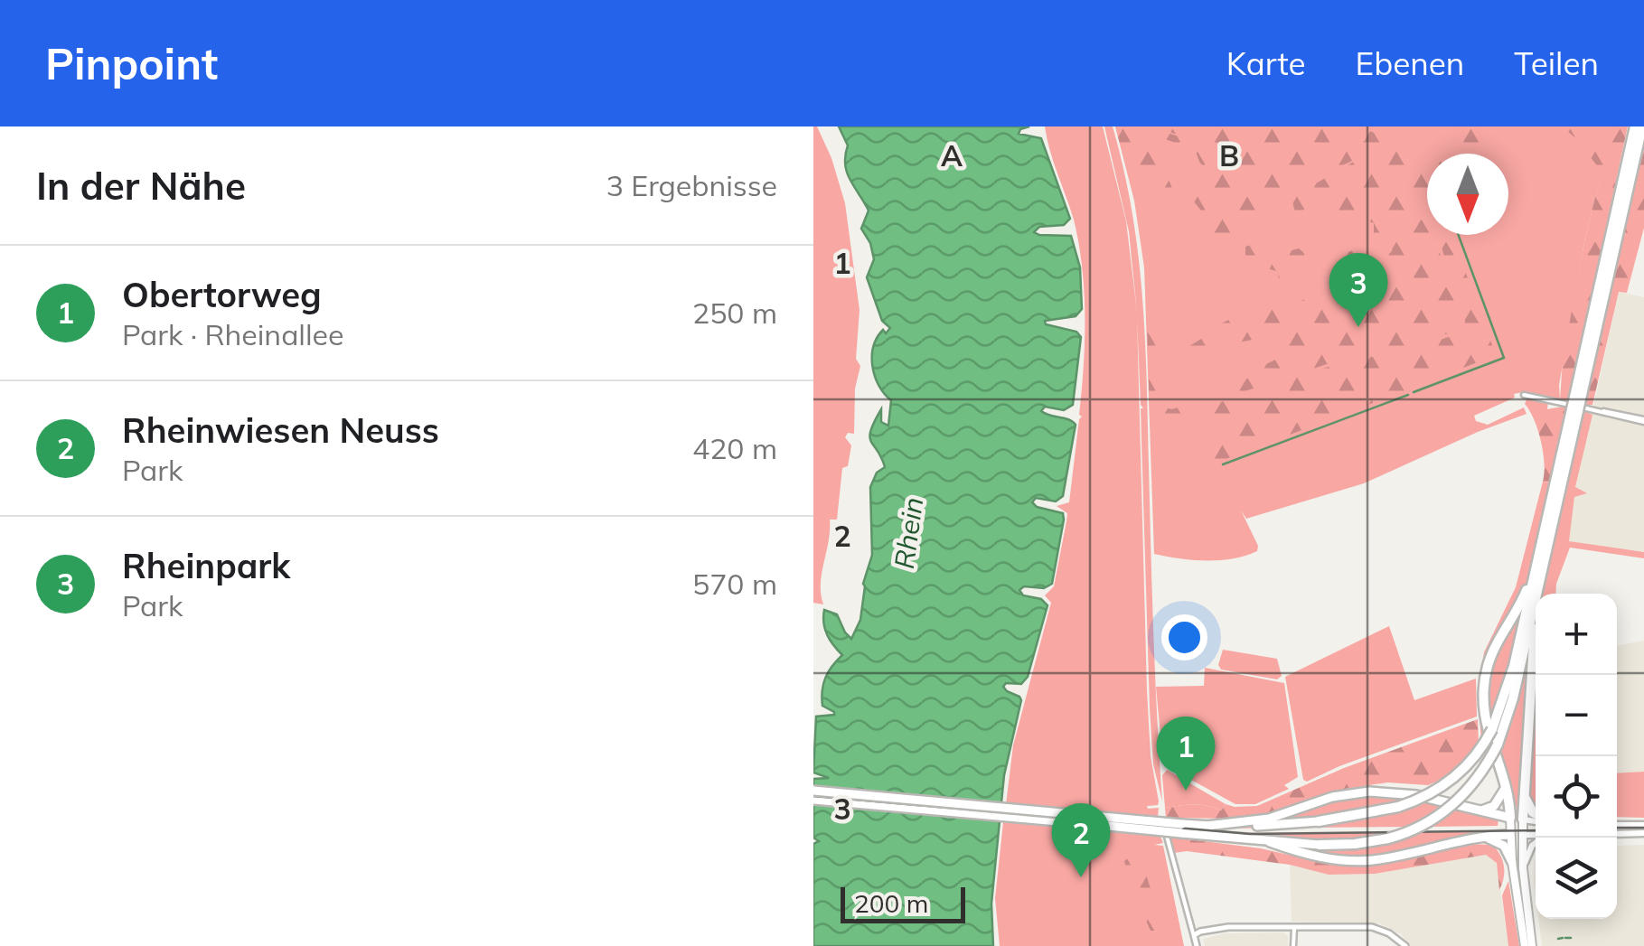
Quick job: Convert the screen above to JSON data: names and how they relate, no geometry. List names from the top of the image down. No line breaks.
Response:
{"water":["Rhein"],"scale_bar":"200 m","north":"bottom","page":{"header":"Pinpoint","nav":["Karte","Ebenen","Teilen"],"heading":["In der Nähe","3 Ergebnisse"],"list":[{"mark":"1","name":"Obertorweg","note":"Park · Rheinallee","value":"250 m"},{"mark":"2","name":"Rheinwiesen Neuss","note":"Park","value":"420 m"},{"mark":"3","name":"Rheinpark","note":"Park","value":"570 m"}],"pins":["3","1","2"],"map_buttons":["+","−"],"scale":"200 m"},"grid":{"columns":["A","B"],"rows":["1","2","3"]}}
